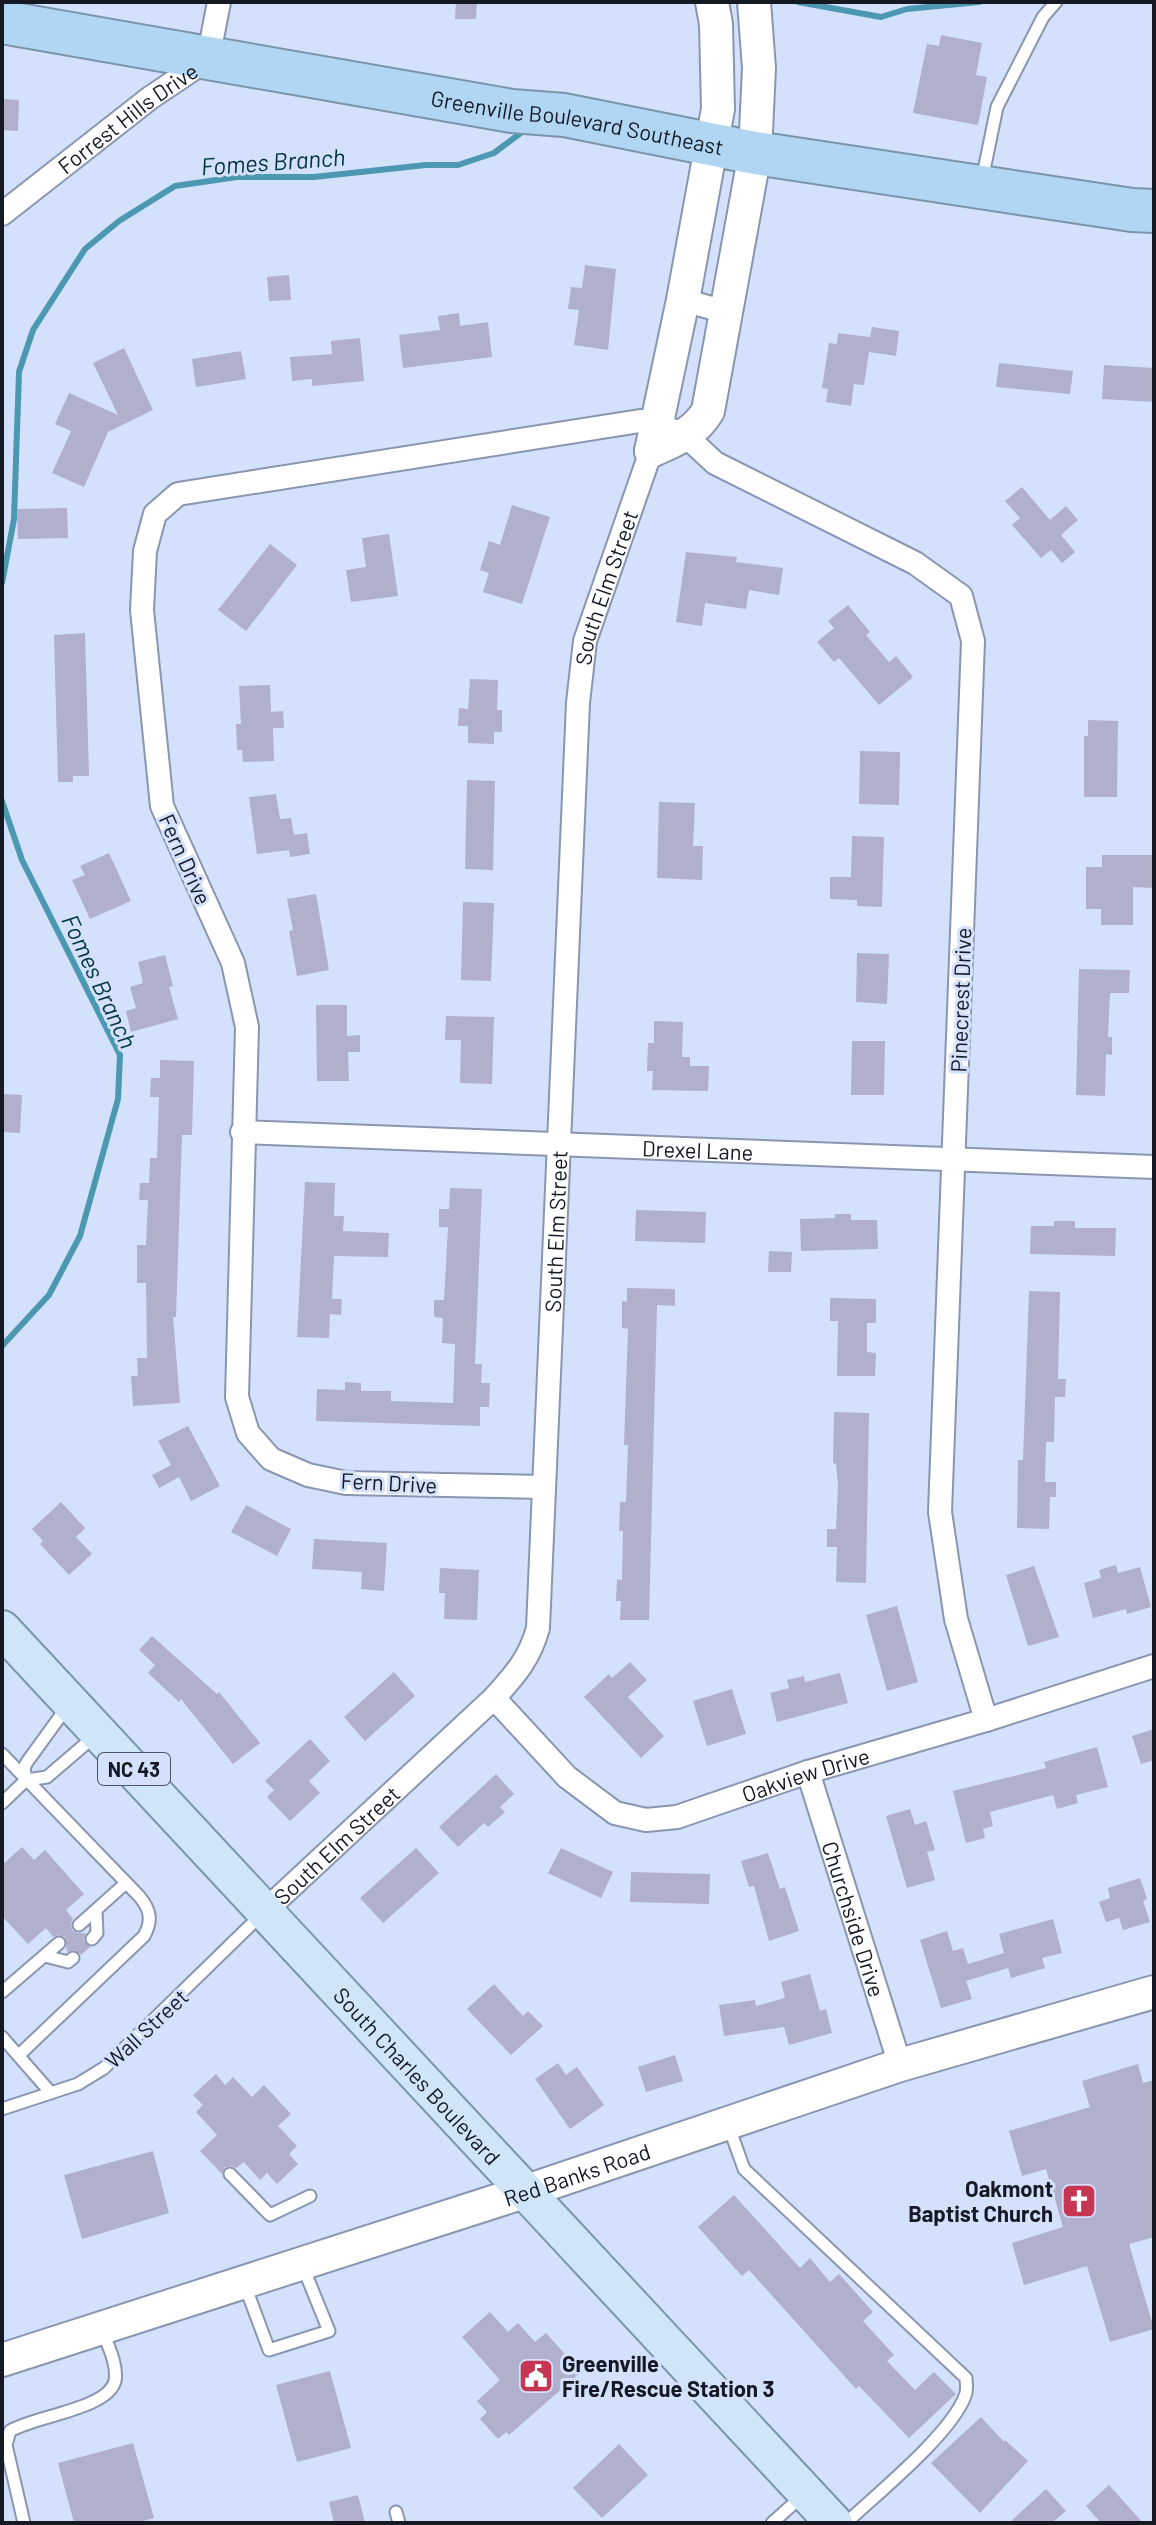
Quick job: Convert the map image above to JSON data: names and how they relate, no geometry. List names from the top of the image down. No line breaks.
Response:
{"streets":{"highway":["Greenville Boulevard Southeast"],"main road":["NC 43","South Charles Boulevard"],"street":["Forrest Hills Drive","South Elm Street","Fern Drive","Pinecrest Drive","Drexel Lane","Oakview Drive","Churchside Drive","Red Banks Road"],"lane":["Wall Street"]},"crossings":[["Forrest Hills Drive","Greenville Boulevard Southeast"],["Greenville Boulevard Southeast","South Elm Street"],["South Elm Street","Fern Drive"],["South Elm Street","Drexel Lane"],["South Elm Street","Oakview Drive"],["South Elm Street","Wall Street"],["South Elm Street","South Charles Boulevard"],["Fern Drive","Drexel Lane"],["Pinecrest Drive","Drexel Lane"],["Pinecrest Drive","Oakview Drive"],["Oakview Drive","Churchside Drive"],["Churchside Drive","Red Banks Road"],["Wall Street","South Charles Boulevard"],["South Charles Boulevard","Red Banks Road"]],"water":["Fomes Branch"],"places":{"church":["Oakmont Baptist Church"],"public building":["Greenville Fire/Rescue Station 3"]}}
